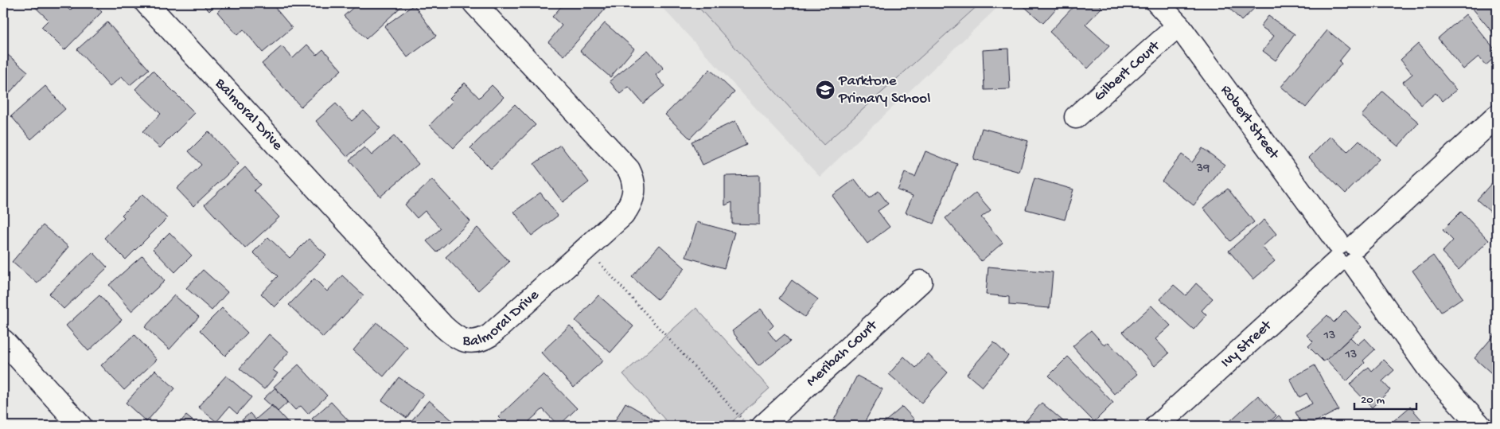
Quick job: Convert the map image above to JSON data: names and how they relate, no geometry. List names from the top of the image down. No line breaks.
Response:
{"streets":{"main road":["Gilbert Court","Balmoral Drive","Robert Street","Ivy Street","Meribah Court"]},"crossings":[["Gilbert Court","Robert Street"],["Robert Street","Ivy Street"]],"places":{"school or university":["Parktone Primary School"]},"house_numbers":["39","13","13"],"scale_bar":"20 m"}
